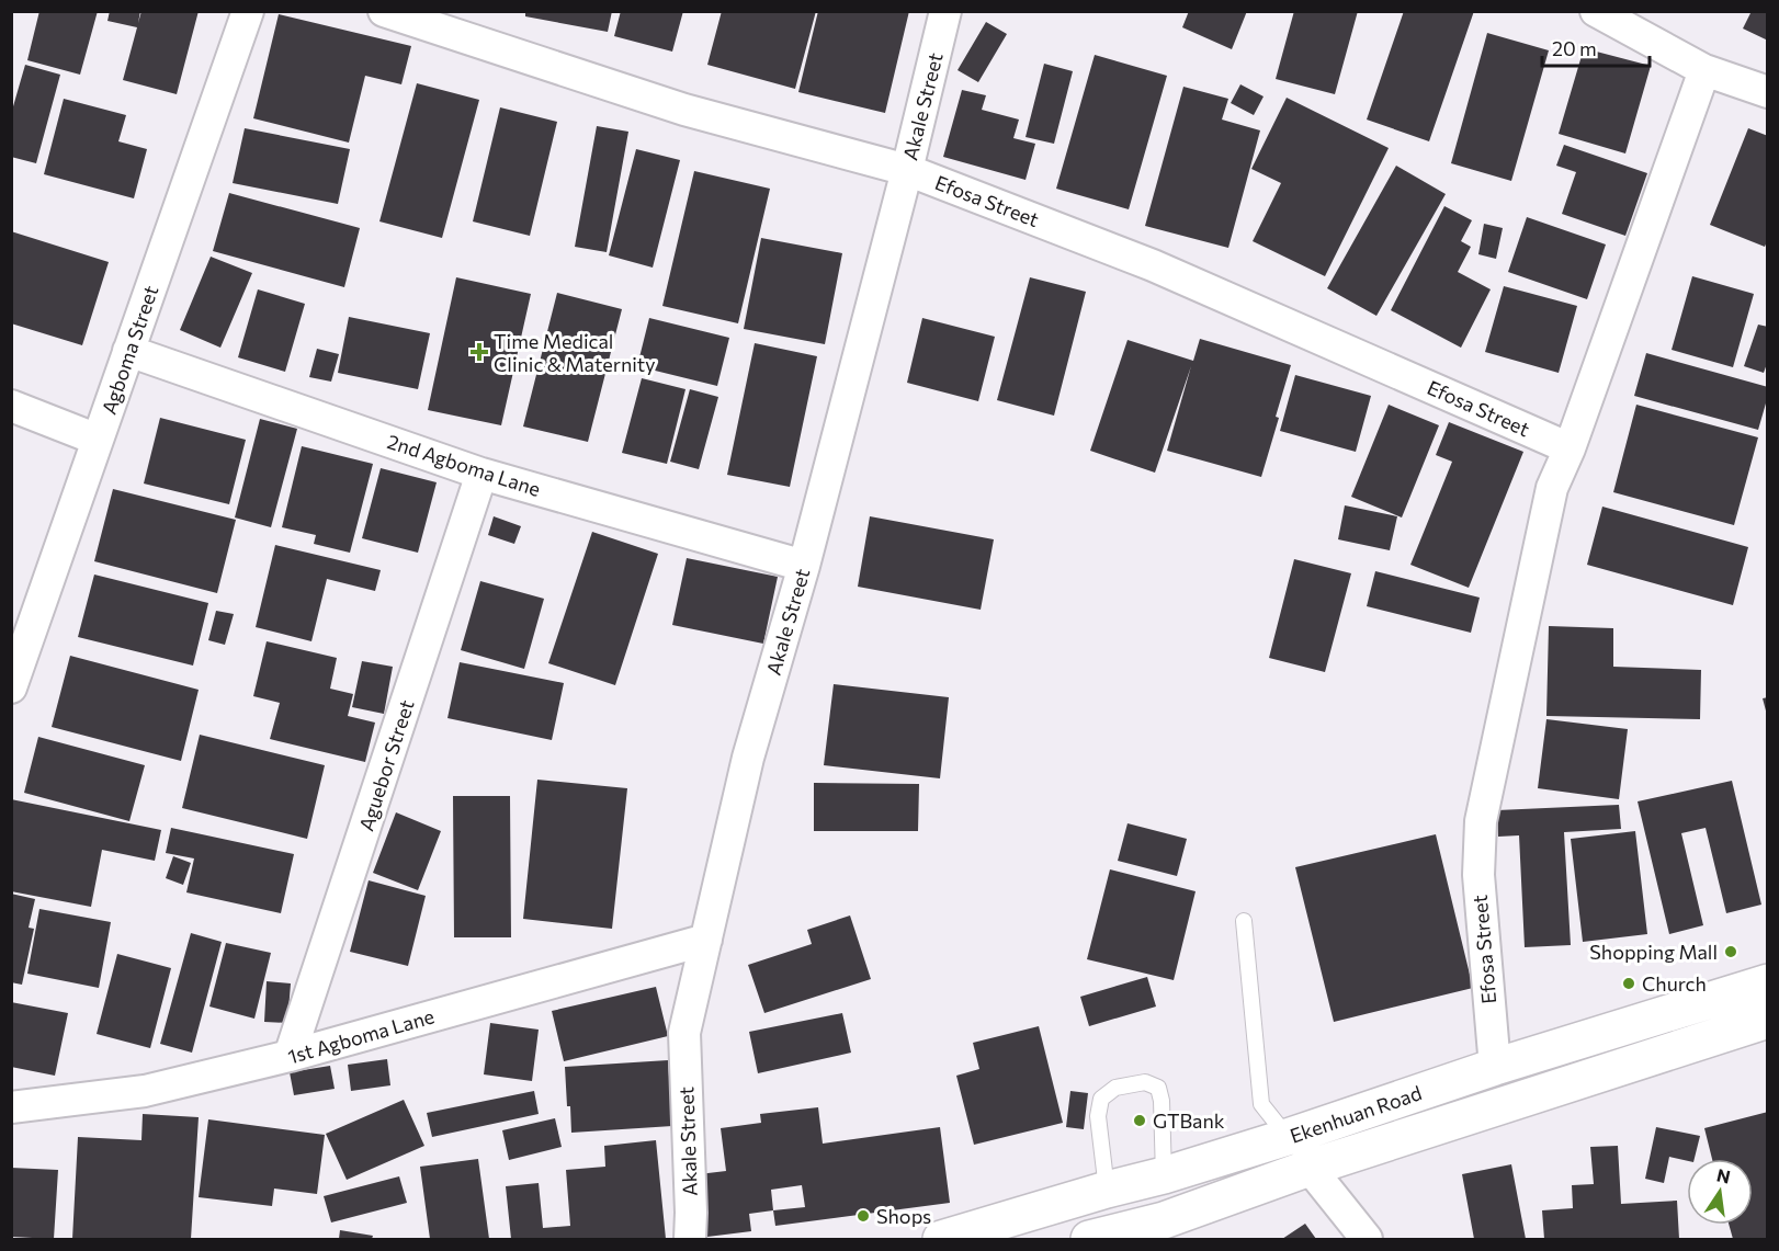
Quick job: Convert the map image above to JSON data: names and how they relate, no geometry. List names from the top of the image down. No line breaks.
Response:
{"streets":{"main road":["Ekenhuan Road"],"street":["Akale Street","Efosa Street","Agboma Street","2nd Agboma Lane","Aguebor Street","1st Agboma Lane"]},"crossings":[["Akale Street","Efosa Street"],["Akale Street","2nd Agboma Lane"],["Akale Street","1st Agboma Lane"],["Efosa Street","Ekenhuan Road"],["Agboma Street","2nd Agboma Lane"],["2nd Agboma Lane","Aguebor Street"],["Aguebor Street","1st Agboma Lane"]],"places":{"health":["Time Medical Clinic & Maternity"],"other":["Shopping Mall","Church","GTBank","Shops"]},"scale_bar":"20 m","north":"top"}
